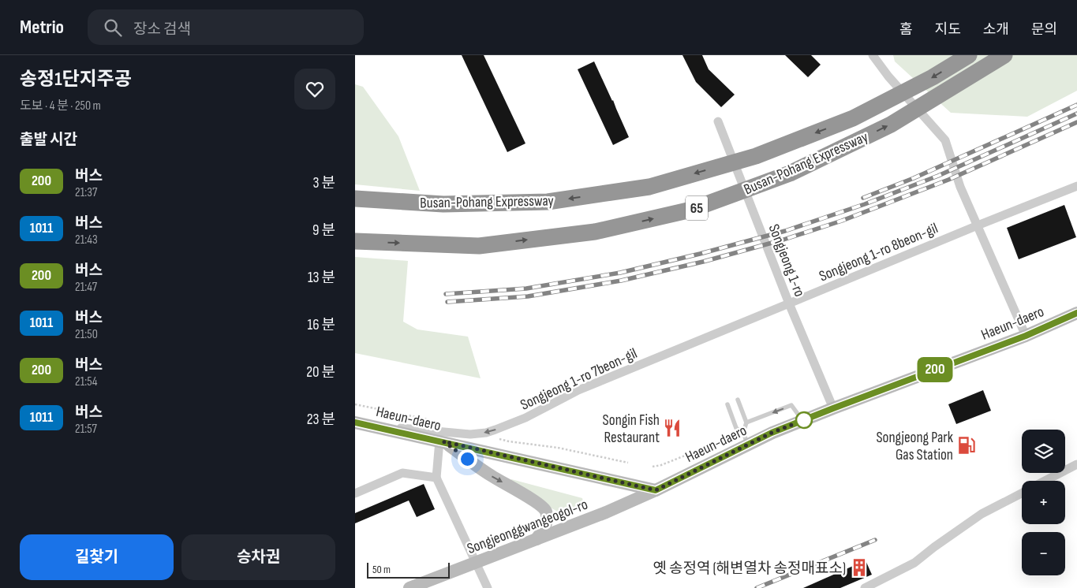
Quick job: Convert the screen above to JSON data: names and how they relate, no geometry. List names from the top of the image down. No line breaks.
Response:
{"streets":{"highway":["Busan-Pohang Expressway","65"],"main road":["Haeun-daero","Songjeonggwangeogol-ro"],"street":["Songjeong 1-ro 8beon-gil","Songjeong 1-ro","Songjeong 1-ro 7beon-gil"]},"crossings":[["Songjeong 1-ro 8beon-gil","Songjeong 1-ro"],["Songjeong 1-ro 8beon-gil","Songjeong 1-ro 7beon-gil"],["Songjeong 1-ro","Haeun-daero"],["Songjeong 1-ro","Songjeong 1-ro 7beon-gil"],["Haeun-daero","Songjeong 1-ro 7beon-gil"],["Haeun-daero","Songjeonggwangeogol-ro"]],"one_way":["Songjeong 1-ro 7beon-gil"],"places":{"restaurant":["Songin Fish Restaurant"],"fuel station":["Songjeong Park Gas Station"],"building":["옛 송정역 (해변열차 송정매표소)"]},"lines":["bus line 200"],"scale_bar":"50 m","page":{"header":"Metrio","search":"장소 검색","nav":["홈","지도","소개","문의"],"heading":[["송정1단지주공","도보 · 4 분 · 250 m"],"출발 시간"],"on_map":"200","list":[{"mark":"200","name":"버스","note":"21:37","value":"3 분"},{"mark":"1011","name":"버스","note":"21:43","value":"9 분"},{"mark":"200","name":"버스","note":"21:47","value":"13 분"},{"mark":"1011","name":"버스","note":"21:50","value":"16 분"},{"mark":"200","name":"버스","note":"21:54","value":"20 분"},{"mark":"1011","name":"버스","note":"21:57","value":"23 분"}],"map_buttons":["+","−"],"buttons":["길찾기","승차권"],"scale":"50 m"}}
